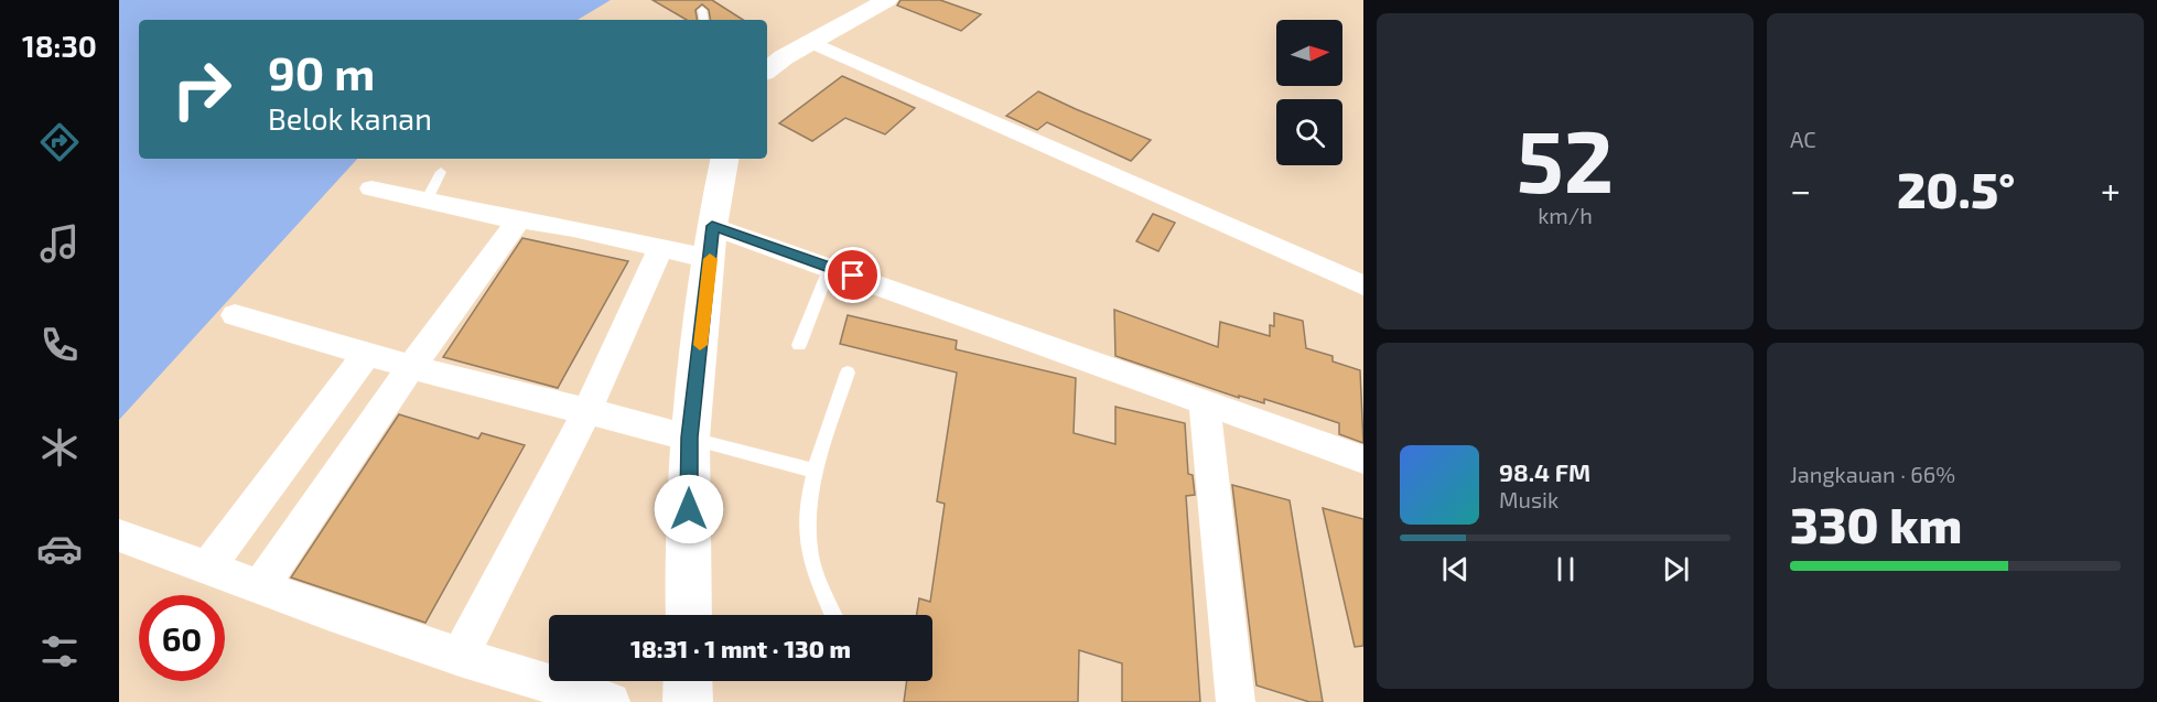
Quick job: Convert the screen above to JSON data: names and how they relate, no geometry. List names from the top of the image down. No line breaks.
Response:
{"north":"right","page":{"tabs":"18:30","tile":[["52","km/h"],"AC",["Jangkauan · 66%","330 km"]],"turn":["90 m","Belok kanan"],"heat":["−","20.5°","+"],"song":["98.4 FM","Musik"],"limit":"60","trip":"18:31 · 1 mnt · 130 m"}}
